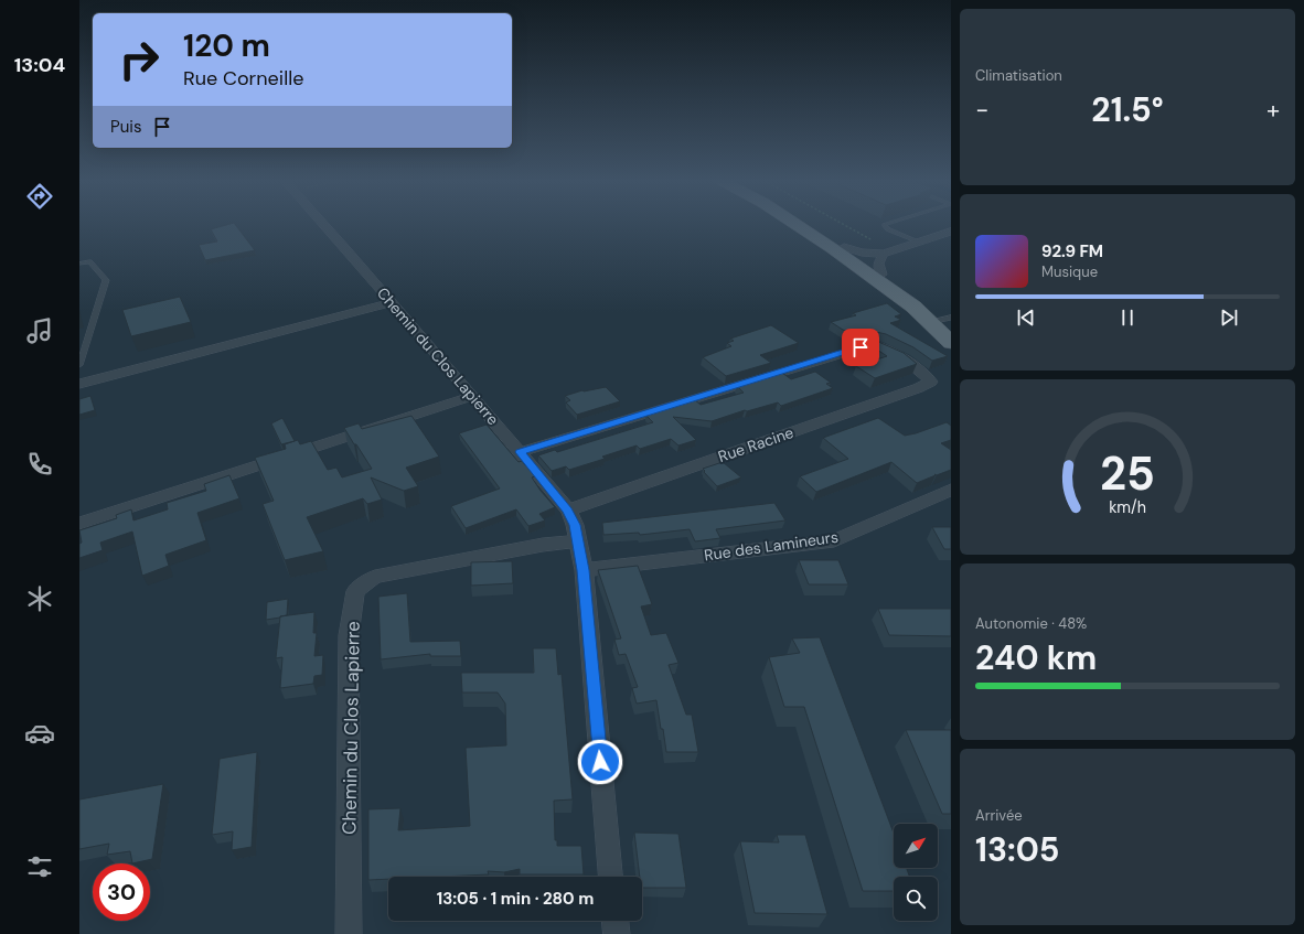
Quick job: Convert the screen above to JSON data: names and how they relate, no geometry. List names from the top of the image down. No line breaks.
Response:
{"streets":{"street":["Chemin du Clos Lapierre","Rue Racine","Rue des Lamineurs"]},"crossings":[["Chemin du Clos Lapierre","Rue Racine"],["Chemin du Clos Lapierre","Rue des Lamineurs"]],"north":"top right","page":{"tabs":"13:04","tile":["Climatisation",["Autonomie · 48%","240 km"],["Arrivée","13:05"]],"turn":["120 m","Rue Corneille"],"heat":["−","21.5°","+"],"then":"Puis","song":["92.9 FM","Musique"],"limit":"30","trip":"13:05 · 1 min · 280 m","gauge":["25","km/h"]}}
